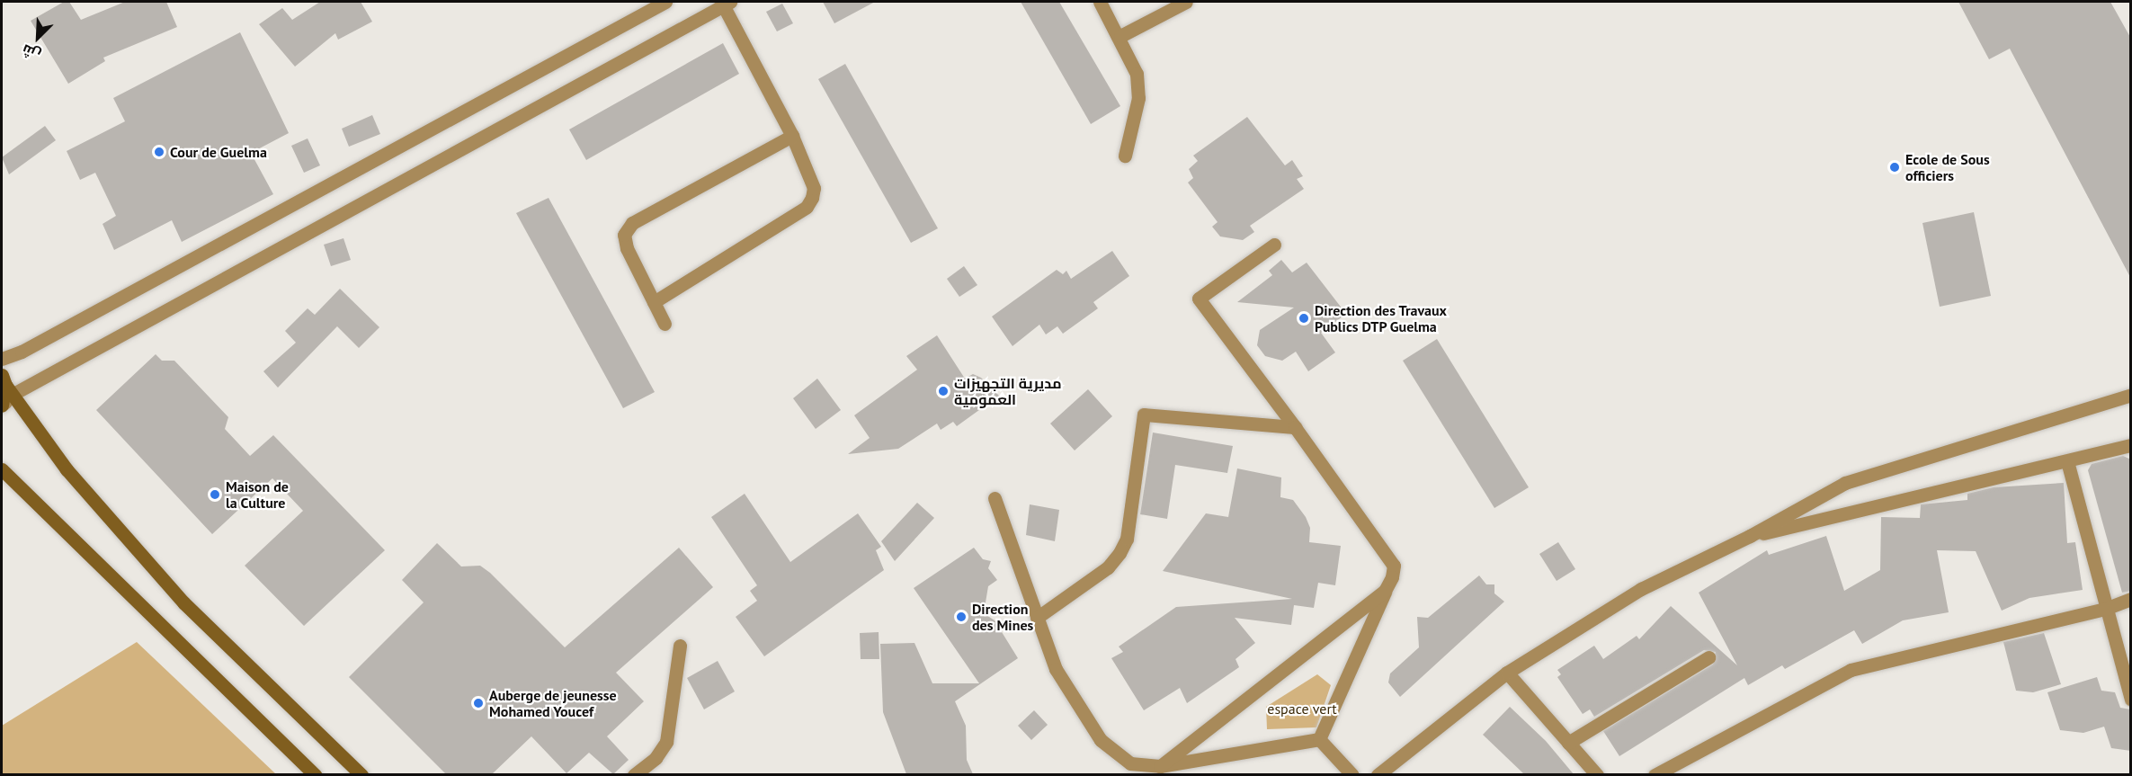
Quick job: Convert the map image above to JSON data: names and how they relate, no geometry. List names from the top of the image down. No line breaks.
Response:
{"parks":["espace vert"],"places":["Cour de Guelma","Ecole de Sous officiers","Direction des Travaux Publics DTP Guelma","مديرية التجهيزات العمومية","Maison de la Culture","Direction des Mines","Auberge de jeunesse Mohamed Youcef"],"north":"bottom left"}
